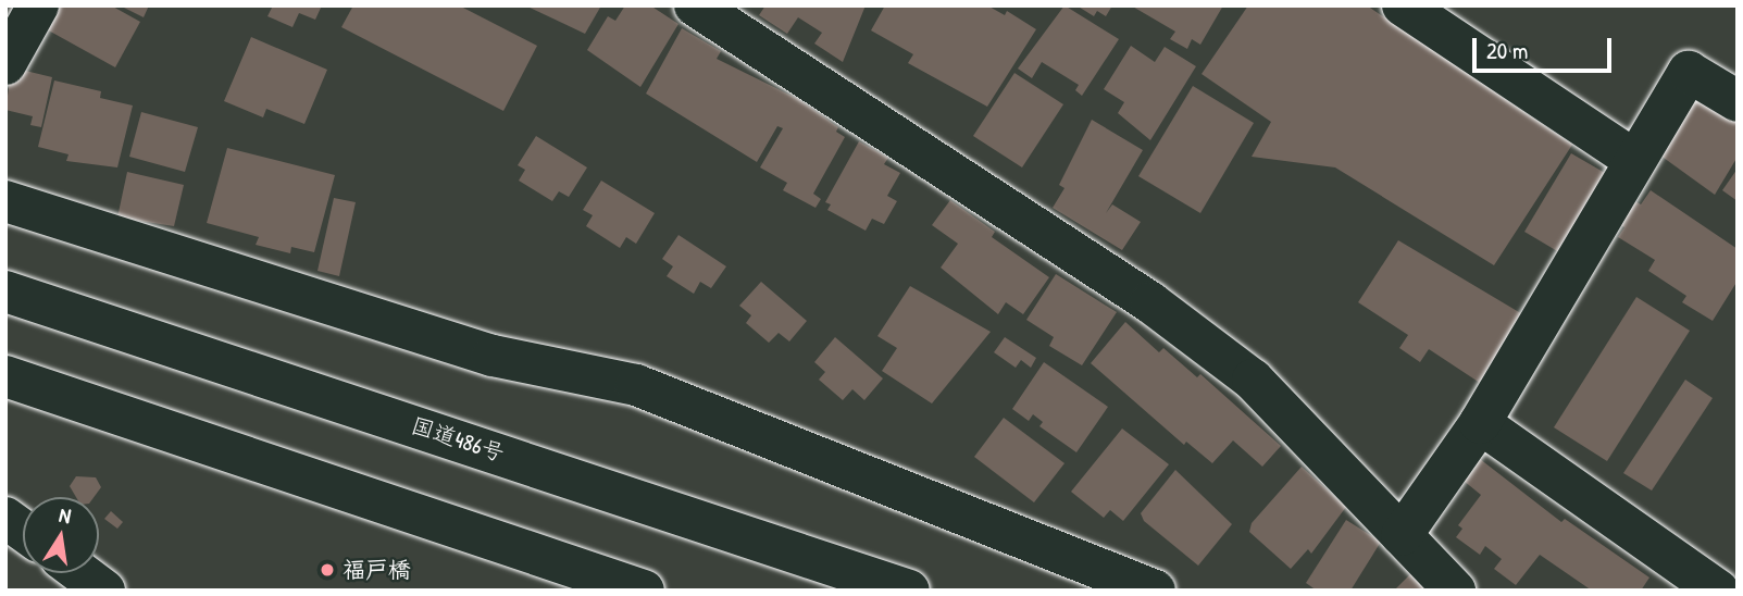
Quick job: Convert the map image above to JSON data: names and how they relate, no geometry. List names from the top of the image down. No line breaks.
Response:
{"streets":{"main road":["国道486号"]},"places":["福戸橋"],"scale_bar":"20 m","north":"top"}
